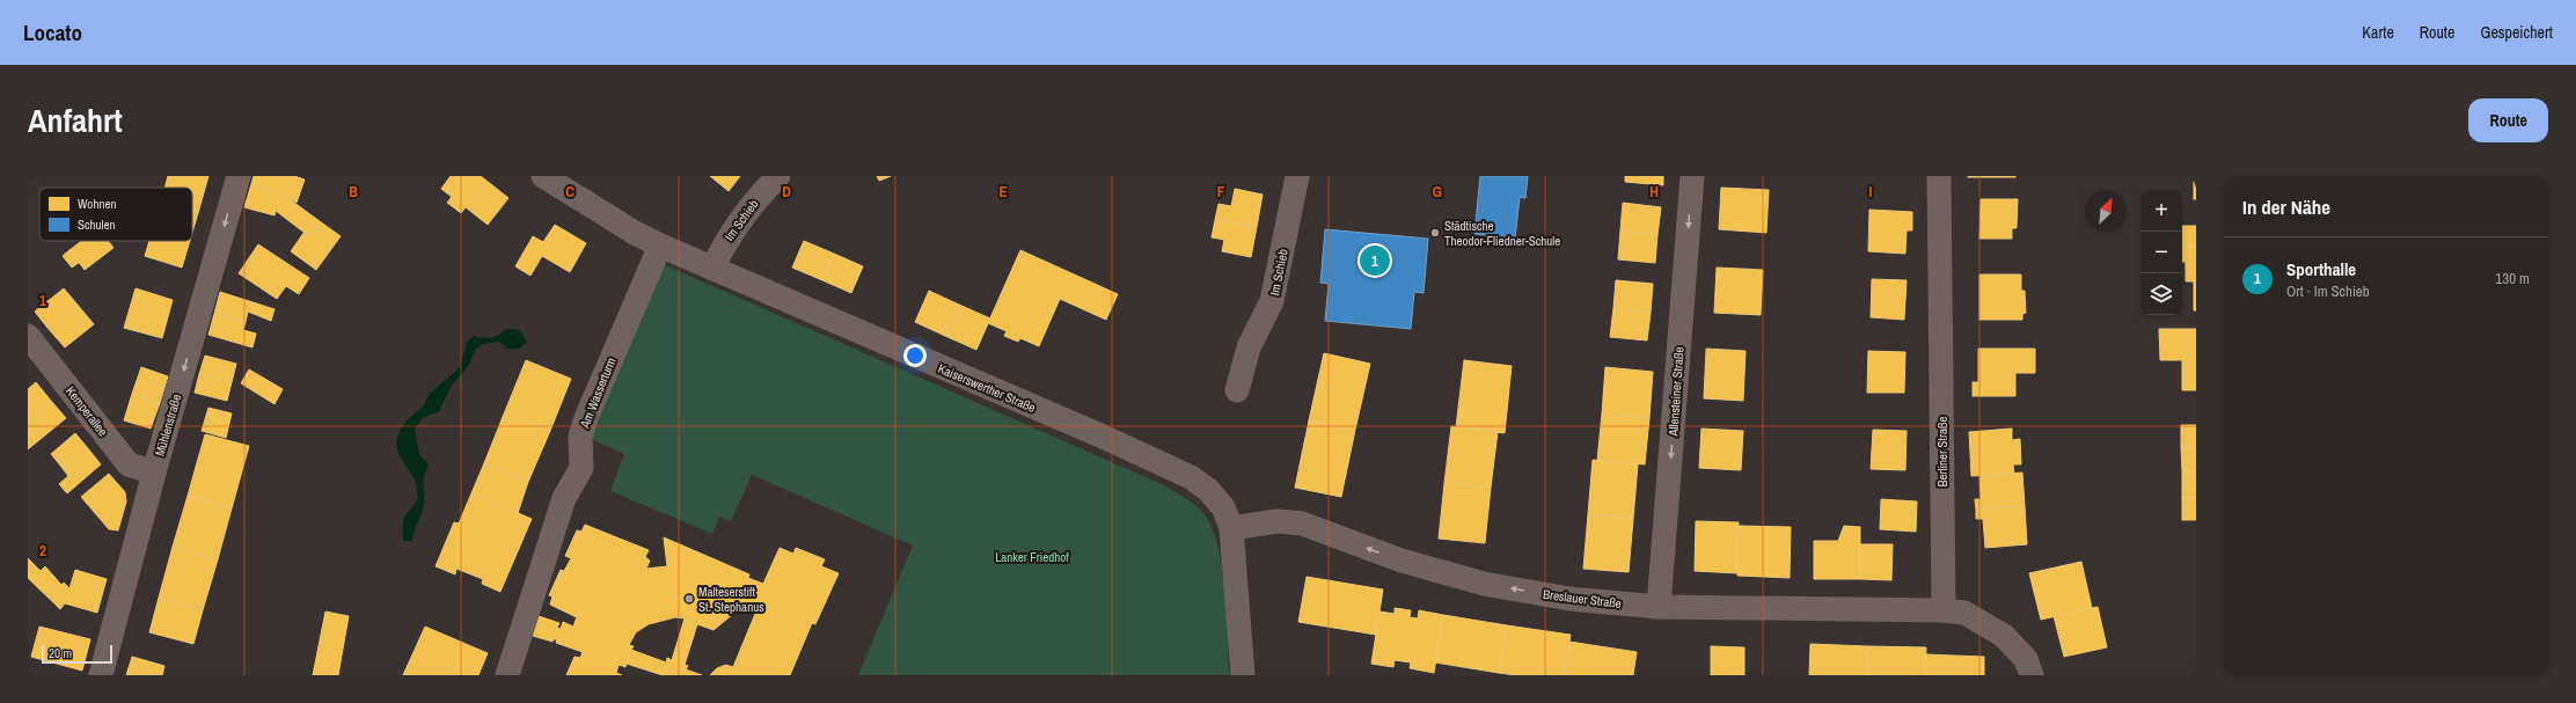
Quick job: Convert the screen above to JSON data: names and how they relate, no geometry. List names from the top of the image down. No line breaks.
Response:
{"streets":{"street":["Im Schieb","Kaiserswerther Straße","Allensteiner Straße","Am Wasserturm","Kemperallee","Mühlenstraße","Berliner Straße","Breslauer Straße"]},"crossings":[["Im Schieb","Kaiserswerther Straße"],["Kaiserswerther Straße","Am Wasserturm"],["Kaiserswerther Straße","Breslauer Straße"],["Allensteiner Straße","Breslauer Straße"],["Kemperallee","Mühlenstraße"],["Berliner Straße","Breslauer Straße"]],"one_way":["Allensteiner Straße","Mühlenstraße","Breslauer Straße"],"parks":["Lanker Friedhof"],"places":["Städtische Theodor-Fliedner-Schule","Malteserstift St. Stephanus"],"legend":["Wohnen","Schulen"],"scale_bar":"20 m","north":"top right","page":{"header":"Locato","nav":["Karte","Route","Gespeichert"],"title":"Anfahrt","buttons":"Route","heading":"In der Nähe","map_buttons":["+","−"],"list":[{"mark":"1","name":"Sporthalle","note":"Ort · Im Schieb","value":"130 m"}],"pins":"1","scale":"20 m"},"grid":{"columns":["B","C","D","E","F","G","H","I"],"rows":["1","2"]}}
